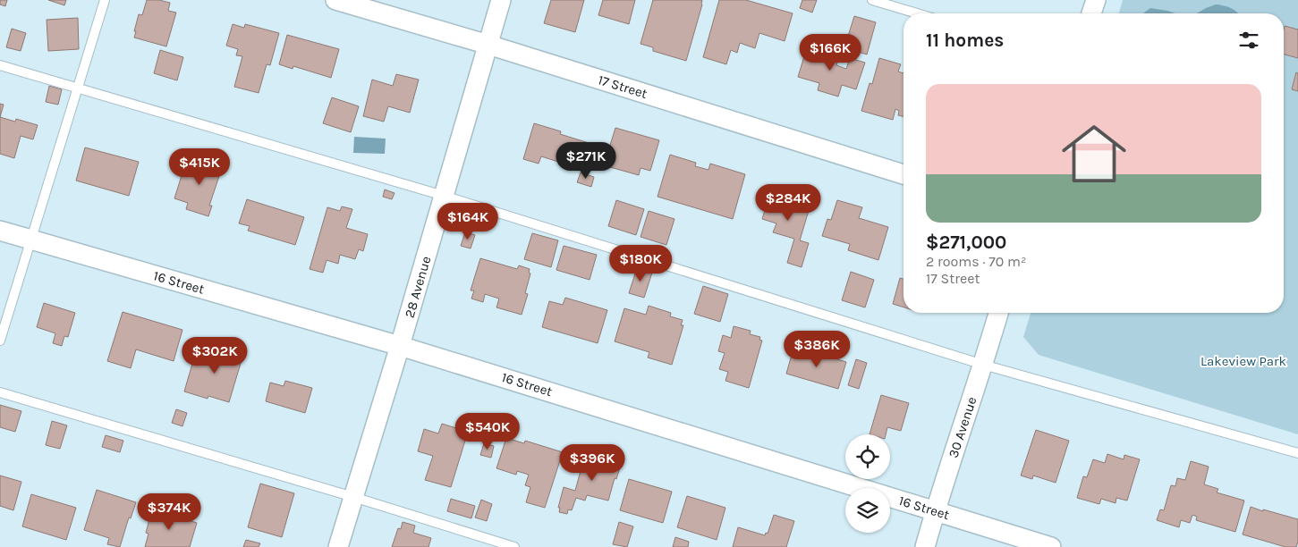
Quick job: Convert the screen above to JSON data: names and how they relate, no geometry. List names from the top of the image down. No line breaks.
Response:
{"streets":{"street":["17 Street","16 Street","28 Avenue","30 Avenue"]},"crossings":[["17 Street","28 Avenue"],["16 Street","28 Avenue"],["16 Street","30 Avenue"]],"parks":["Lakeview Park"],"page":{"heading":"11 homes","price":["$166K","$271K","$415K","$284K","$164K","$180K","$386K","$302K","$540K","$396K","$374K"],"list":[{"name":"$271,000","note":"2 rooms · 70 m² · 17 Street"}]}}
